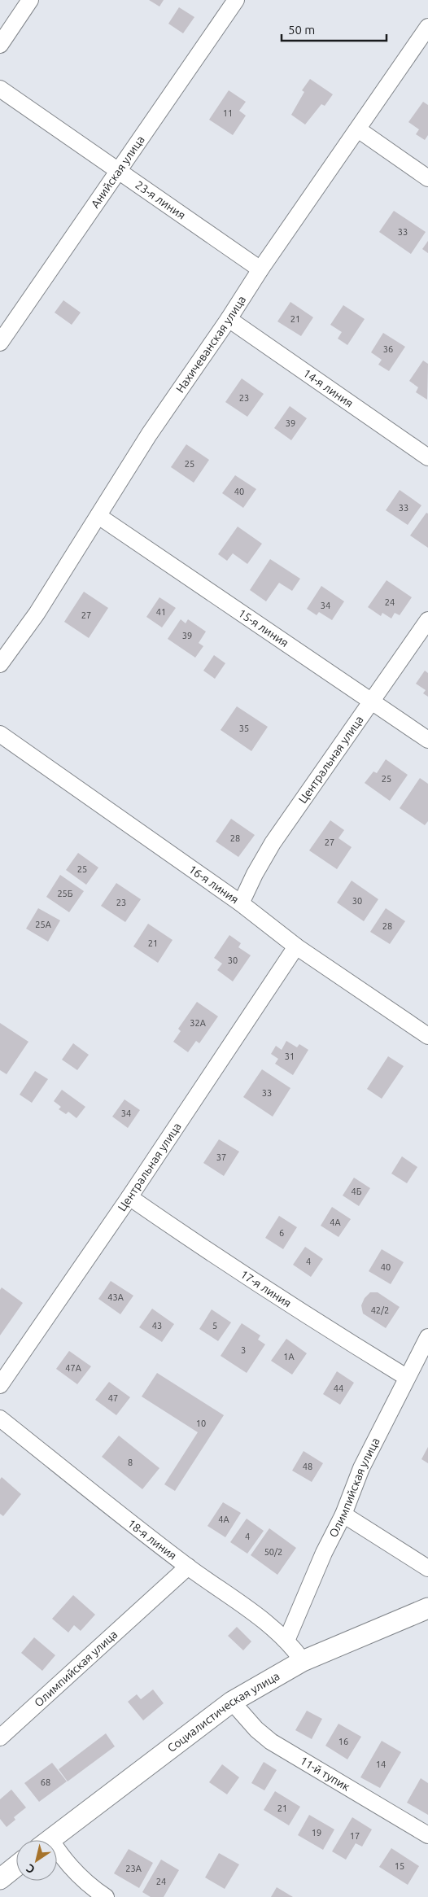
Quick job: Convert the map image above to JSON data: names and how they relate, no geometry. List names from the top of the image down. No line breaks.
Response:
{"streets":{"street":["Анийская улица","23-я линия","Нахичеванская улица","14-я линия","15-я линия","Центральная улица","16-я линия","17-я линия","Олимпийская улица","18-я линия","Социалистическая улица","11-й тупик"]},"crossings":[["Анийская улица","23-я линия"],["23-я линия","Нахичеванская улица"],["Нахичеванская улица","14-я линия"],["Нахичеванская улица","15-я линия"],["15-я линия","Центральная улица"],["Центральная улица","16-я линия"],["Центральная улица","17-я линия"],["17-я линия","Олимпийская улица"],["Олимпийская улица","18-я линия"],["18-я линия","Социалистическая улица"],["Социалистическая улица","11-й тупик"]],"house_numbers":["11","33","21","36","23","39","25","40","33","24","34","41","27","39","35","25","28","27","25","25Б","30","23","25А","28","21","30","32А","31","33","34","37","4Б","4А","6","4","40","43А","42/2","43","5","3","1А","47А","44","47","10","8","48","4А","4","50/2","16","14","68","21","19","17","15","23А","24"],"scale_bar":"50 m","north":"bottom left"}
